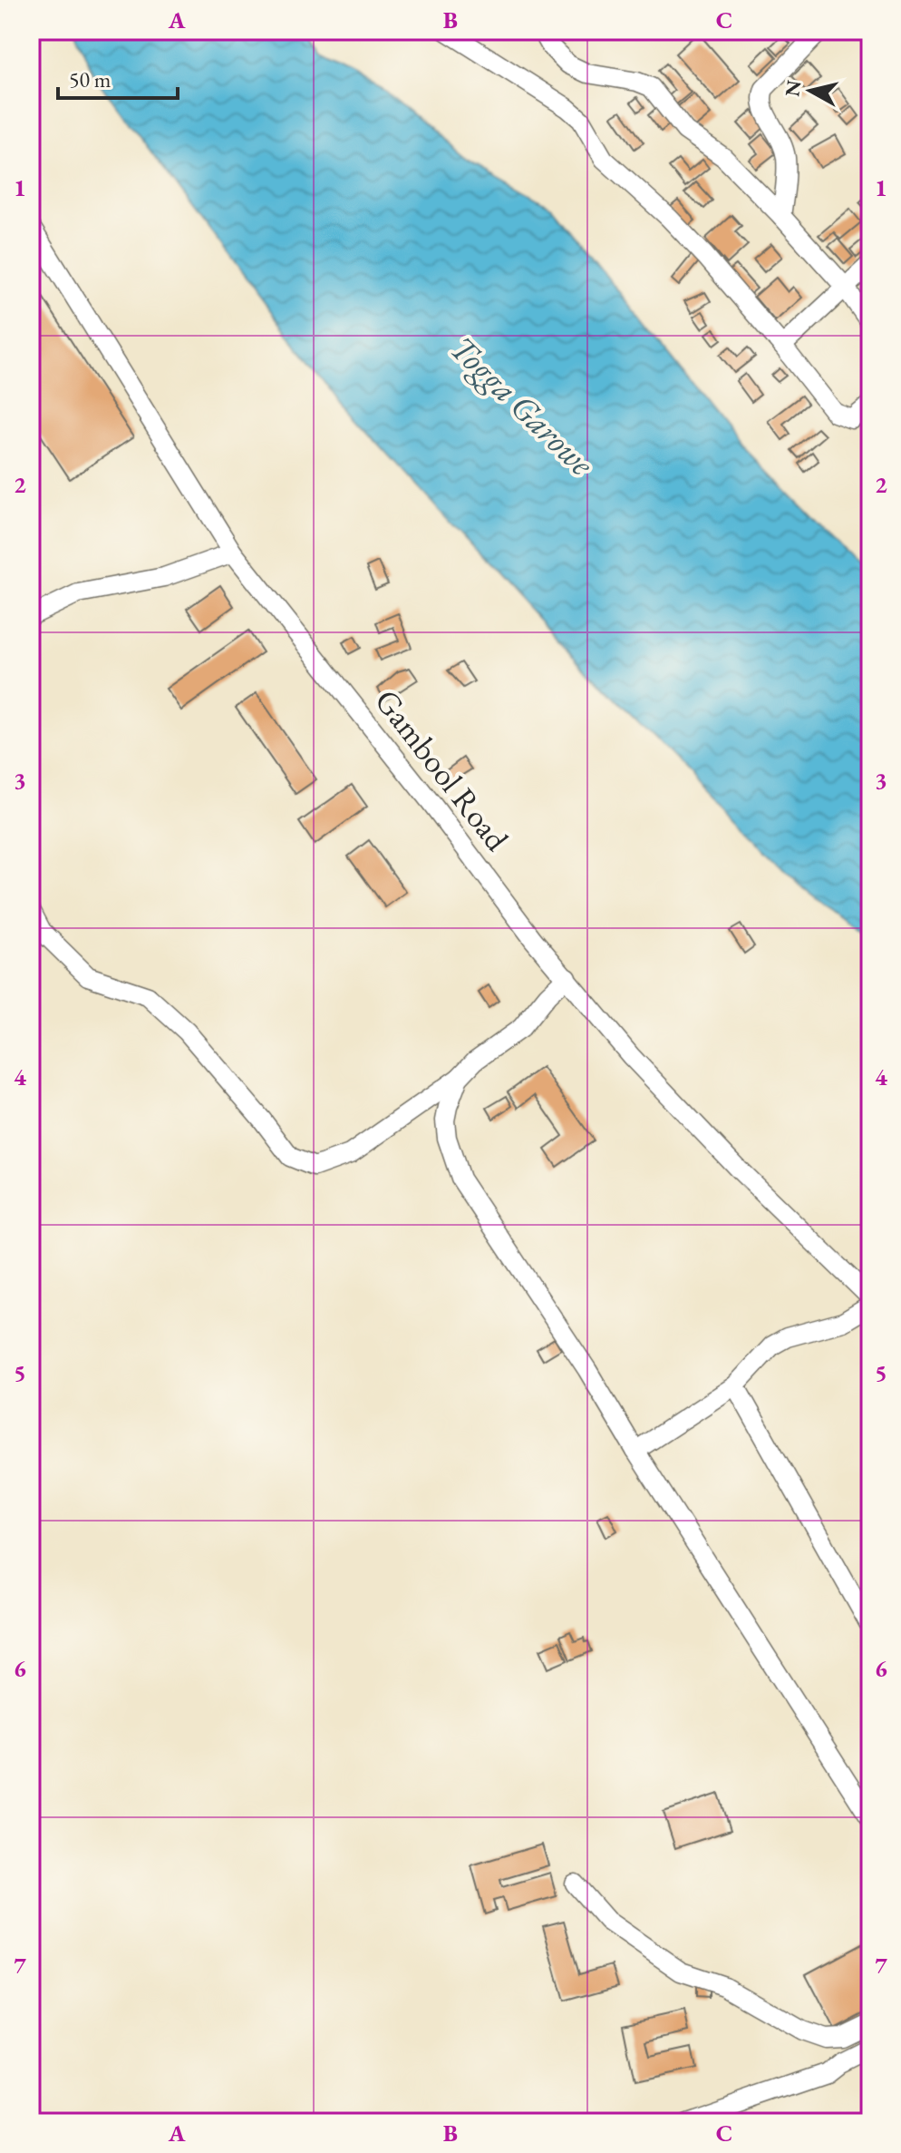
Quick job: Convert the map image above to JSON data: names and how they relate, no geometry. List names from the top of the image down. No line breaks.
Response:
{"streets":{"street":["Gambool Road"]},"water":["Togga Garowe"],"scale_bar":"50 m","north":"left","grid":{"columns":["A","B","C"],"rows":["1","2","3","4","5","6","7"]}}
